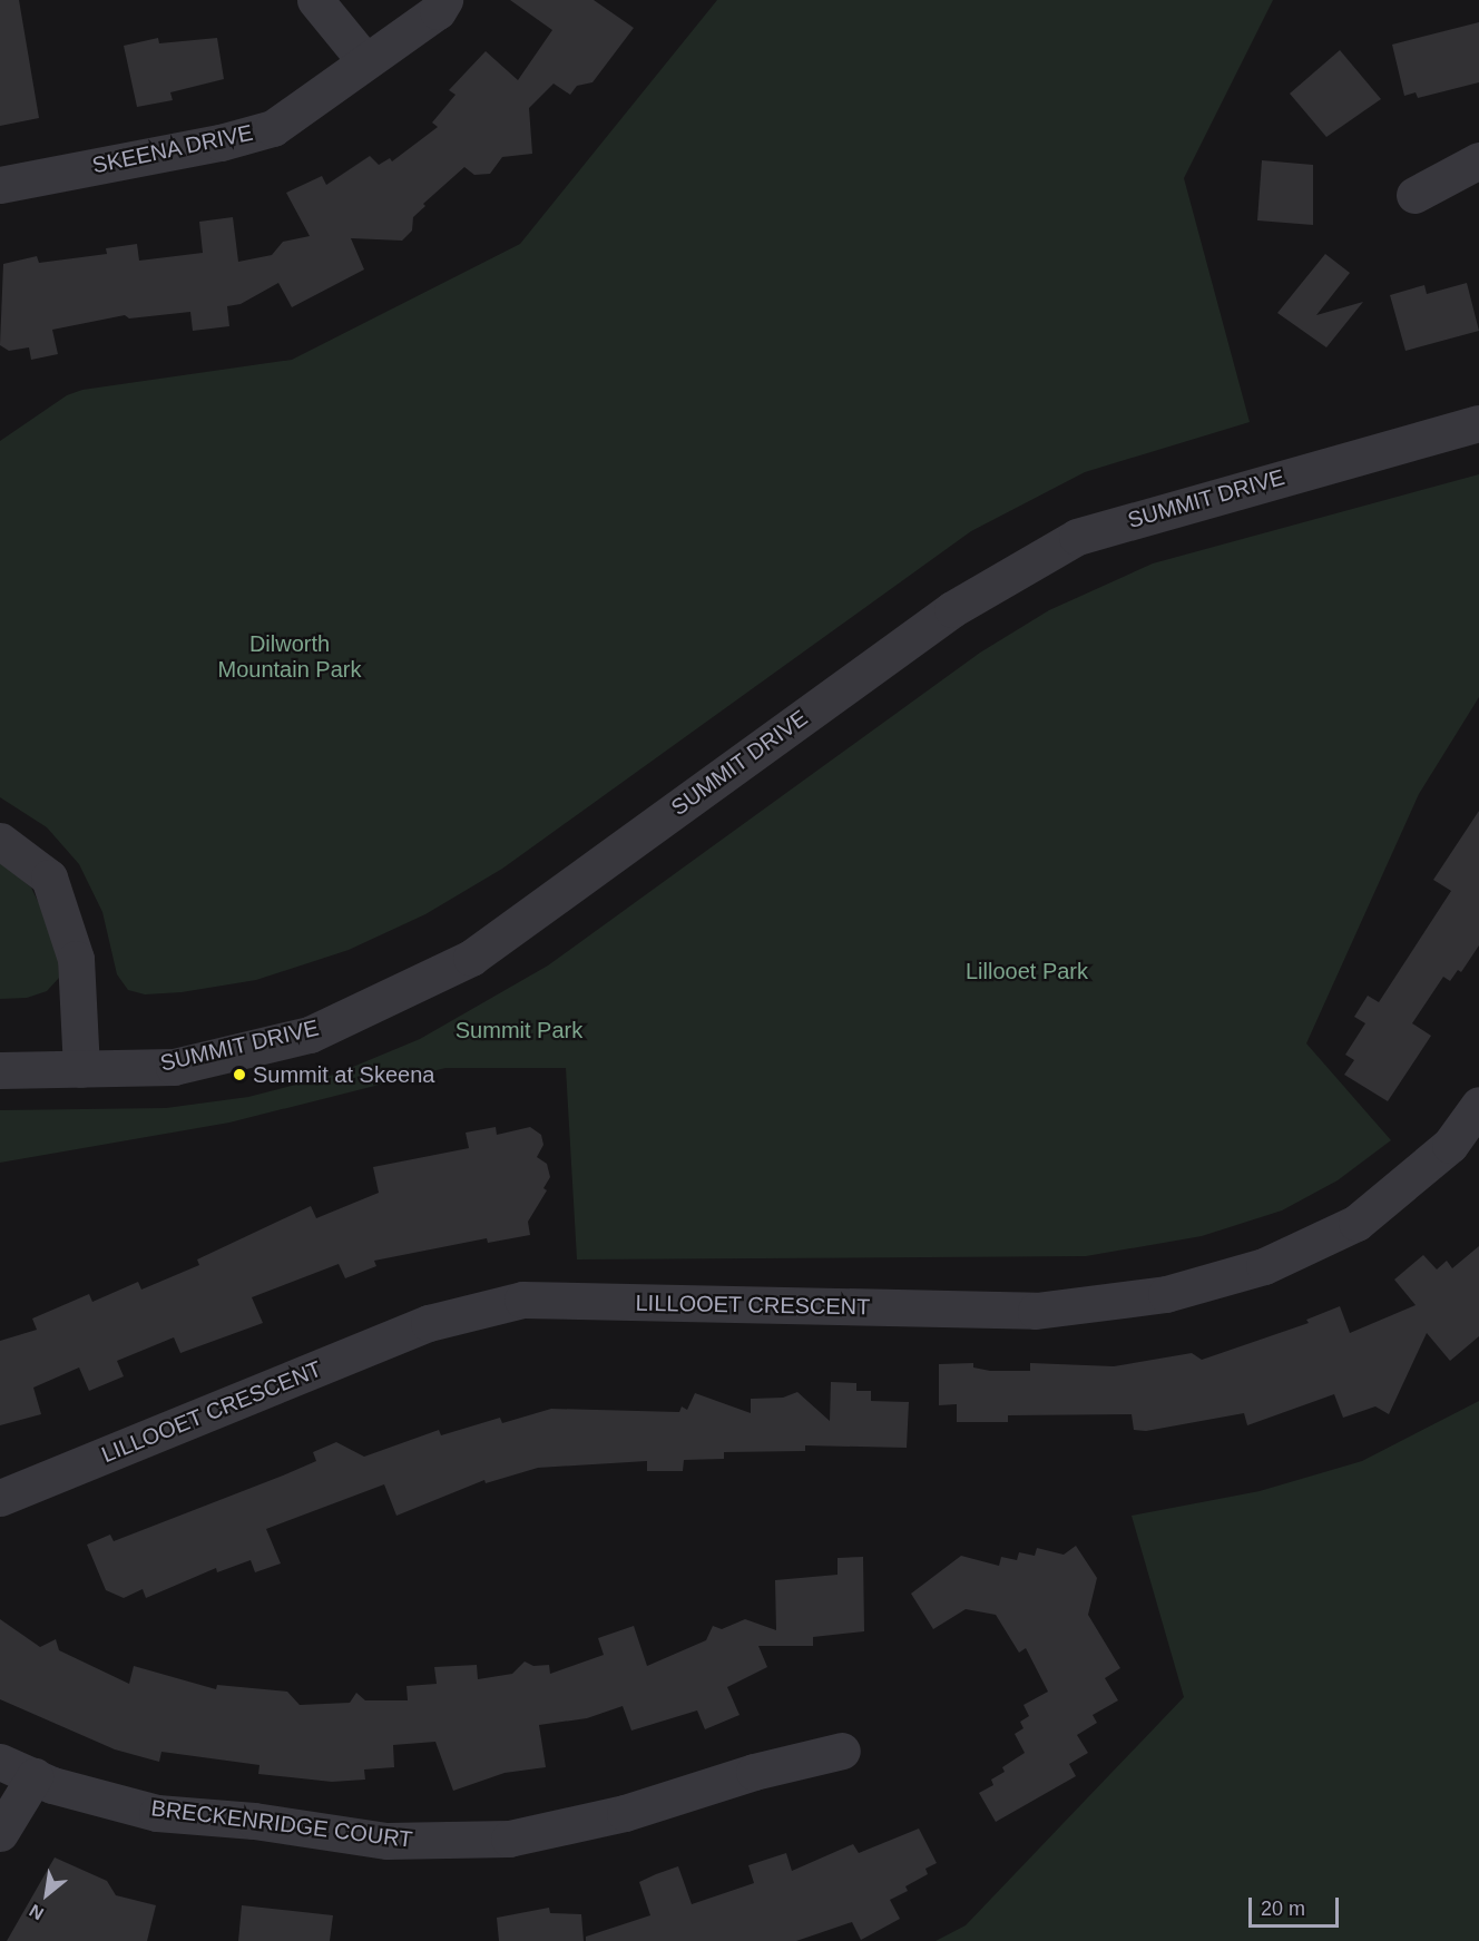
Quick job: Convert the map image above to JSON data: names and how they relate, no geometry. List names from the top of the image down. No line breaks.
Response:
{"streets":{"street":["SKEENA DRIVE","SUMMIT DRIVE","LILLOOET CRESCENT","BRECKENRIDGE COURT"]},"parks":["Dilworth Mountain Park","Lillooet Park","Summit Park"],"places":["Summit at Skeena"],"scale_bar":"20 m","north":"bottom left"}
